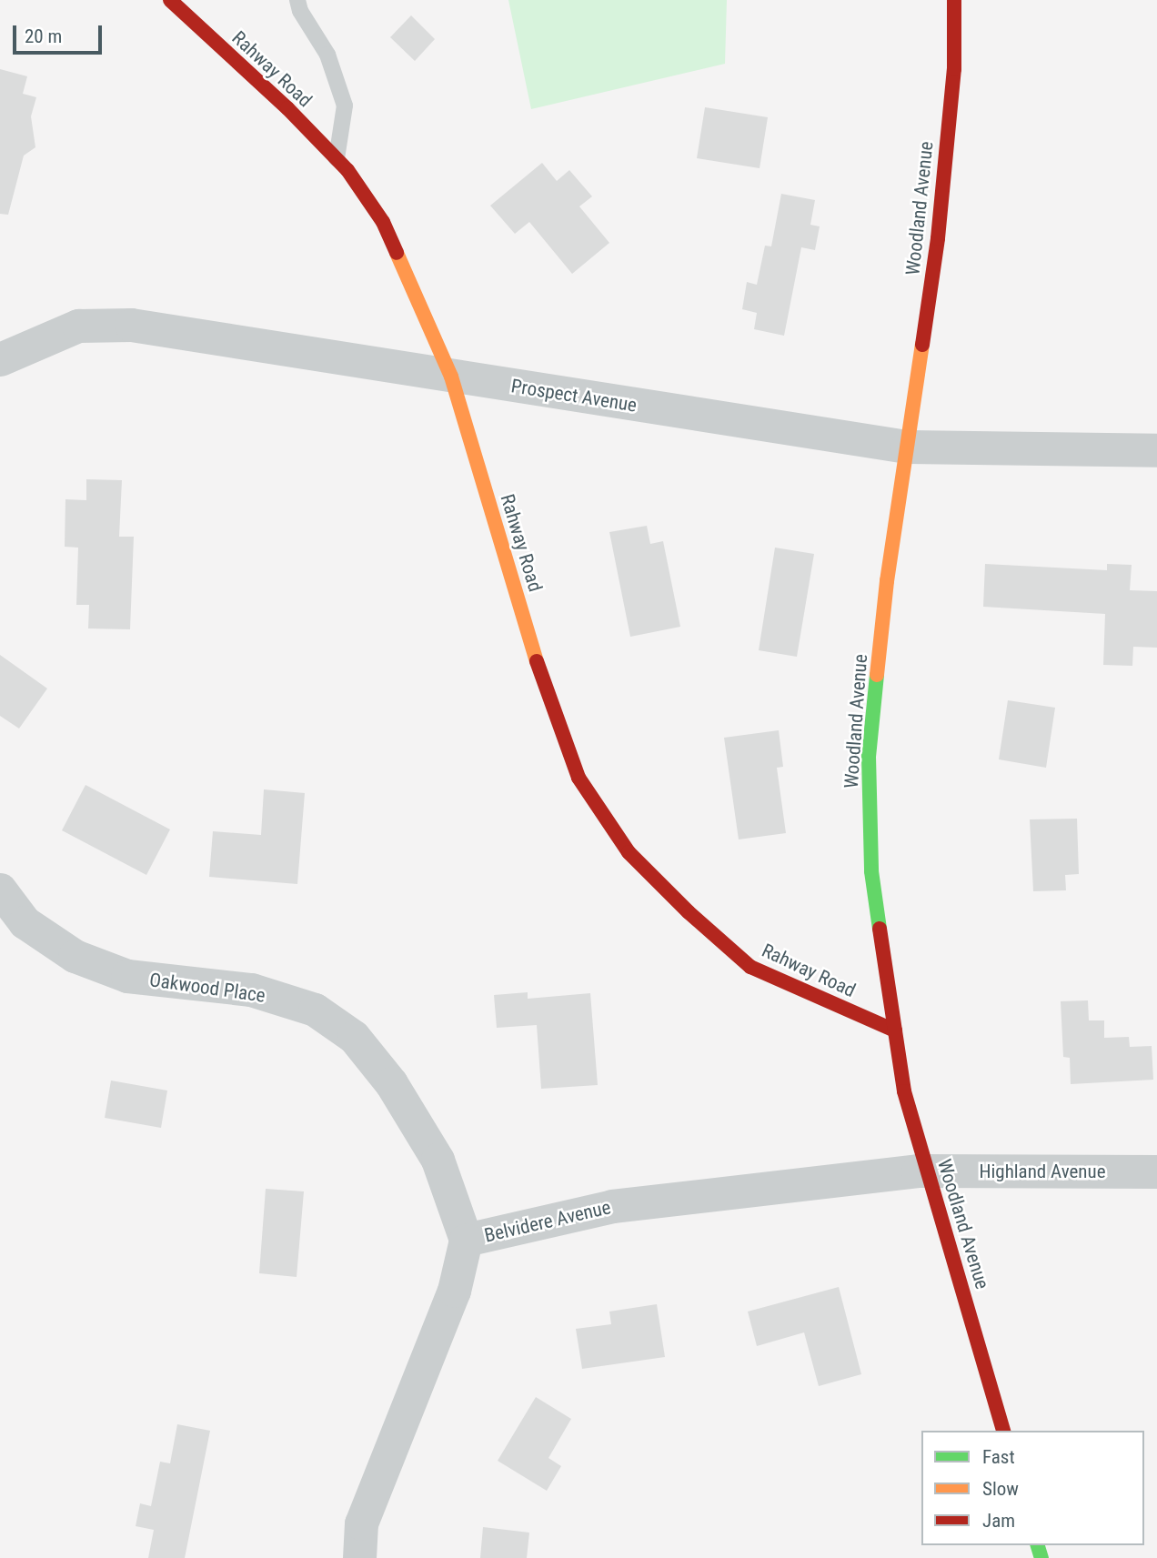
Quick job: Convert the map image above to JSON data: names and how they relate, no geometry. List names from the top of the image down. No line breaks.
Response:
{"streets":{"street":["Rahway Road","Woodland Avenue","Prospect Avenue","Oakwood Place","Highland Avenue","Belvidere Avenue"]},"crossings":[["Rahway Road","Woodland Avenue"],["Rahway Road","Prospect Avenue"],["Woodland Avenue","Prospect Avenue"],["Woodland Avenue","Highland Avenue"],["Woodland Avenue","Belvidere Avenue"],["Oakwood Place","Belvidere Avenue"],["Highland Avenue","Belvidere Avenue"]],"legend":["Fast","Slow","Jam"],"scale_bar":"20 m"}
